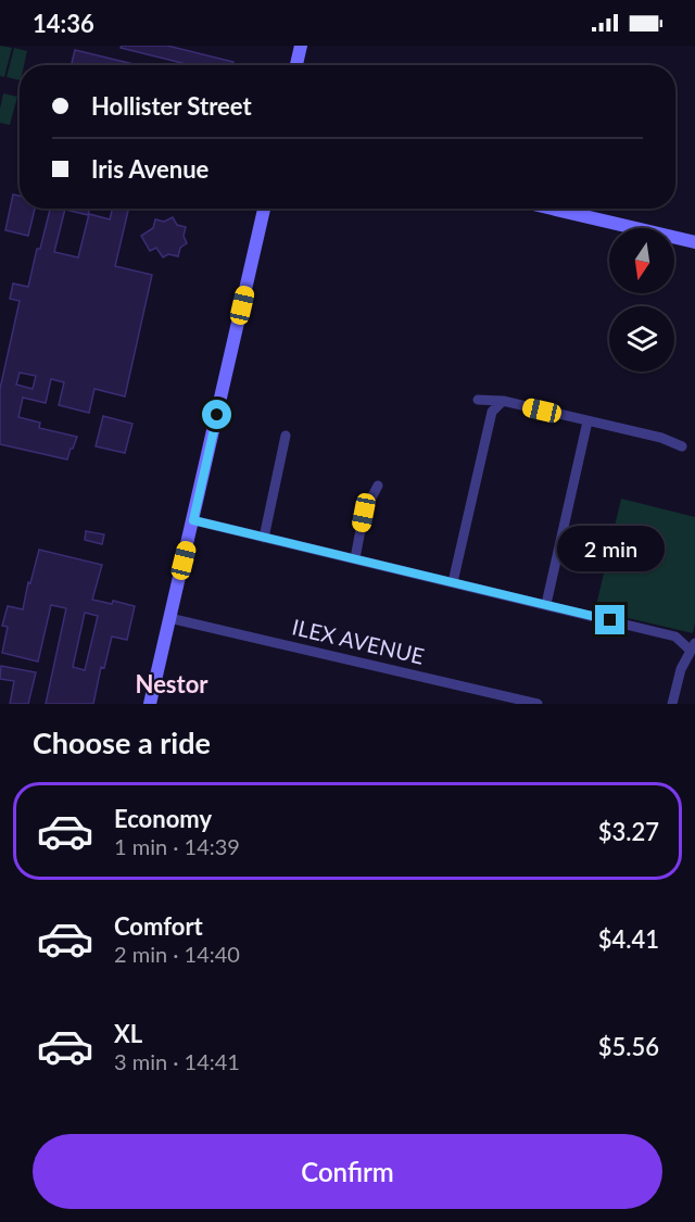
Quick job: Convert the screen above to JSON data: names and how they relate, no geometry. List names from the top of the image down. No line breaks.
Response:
{"streets":{"street":["ILEX AVENUE"]},"districts":["Nestor"],"north":"bottom","page":{"status":"14:36","banner":["Hollister Street","Iris Avenue"],"bubble":"2 min","heading":"Choose a ride","list":[{"name":"Economy","note":"1 min · 14:39","value":"$3.27"},{"name":"Comfort","note":"2 min · 14:40","value":"$4.41"},{"name":"XL","note":"3 min · 14:41","value":"$5.56"}],"buttons":"Confirm"}}
